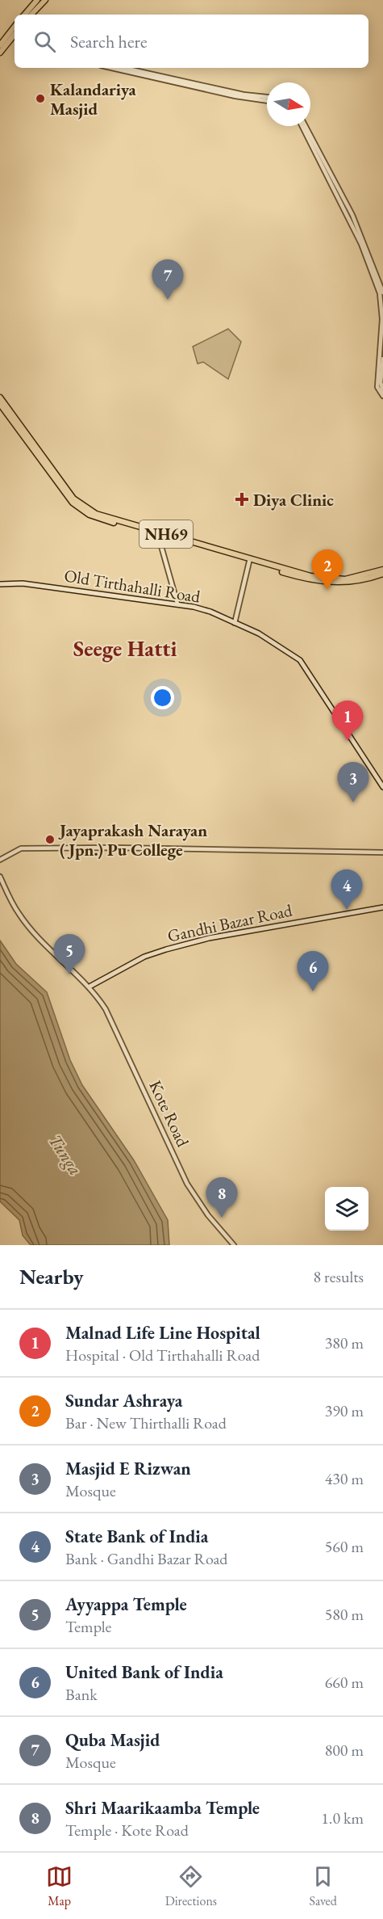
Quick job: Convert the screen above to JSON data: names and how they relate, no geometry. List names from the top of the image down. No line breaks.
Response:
{"streets":{"main road":["NH69","Old Tirthahalli Road","Gandhi Bazar Road"],"street":["Kote Road"]},"crossings":[["Gandhi Bazar Road","Kote Road"]],"districts":["Seege Hatti"],"water":["Tunga"],"places":{"other":["Kalandariya Masjid","Jayaprakash Narayan ( Jpn.) Pu College"],"health":["Diya Clinic"]},"north":"right","page":{"search":"Search here","pins":["7","2","1","3","4","5","6","8"],"heading":["Nearby","8 results"],"list":[{"mark":"1","name":"Malnad Life Line Hospital","note":"Hospital · Old Tirthahalli Road","value":"380 m"},{"mark":"2","name":"Sundar Ashraya","note":"Bar · New Thirthalli Road","value":"390 m"},{"mark":"3","name":"Masjid E Rizwan","note":"Mosque","value":"430 m"},{"mark":"4","name":"State Bank of India","note":"Bank · Gandhi Bazar Road","value":"560 m"},{"mark":"5","name":"Ayyappa Temple","note":"Temple","value":"580 m"},{"mark":"6","name":"United Bank of India","note":"Bank","value":"660 m"},{"mark":"7","name":"Quba Masjid","note":"Mosque","value":"800 m"},{"mark":"8","name":"Shri Maarikaamba Temple","note":"Temple · Kote Road","value":"1.0 km"}],"nav":["Map","Directions","Saved"]}}
